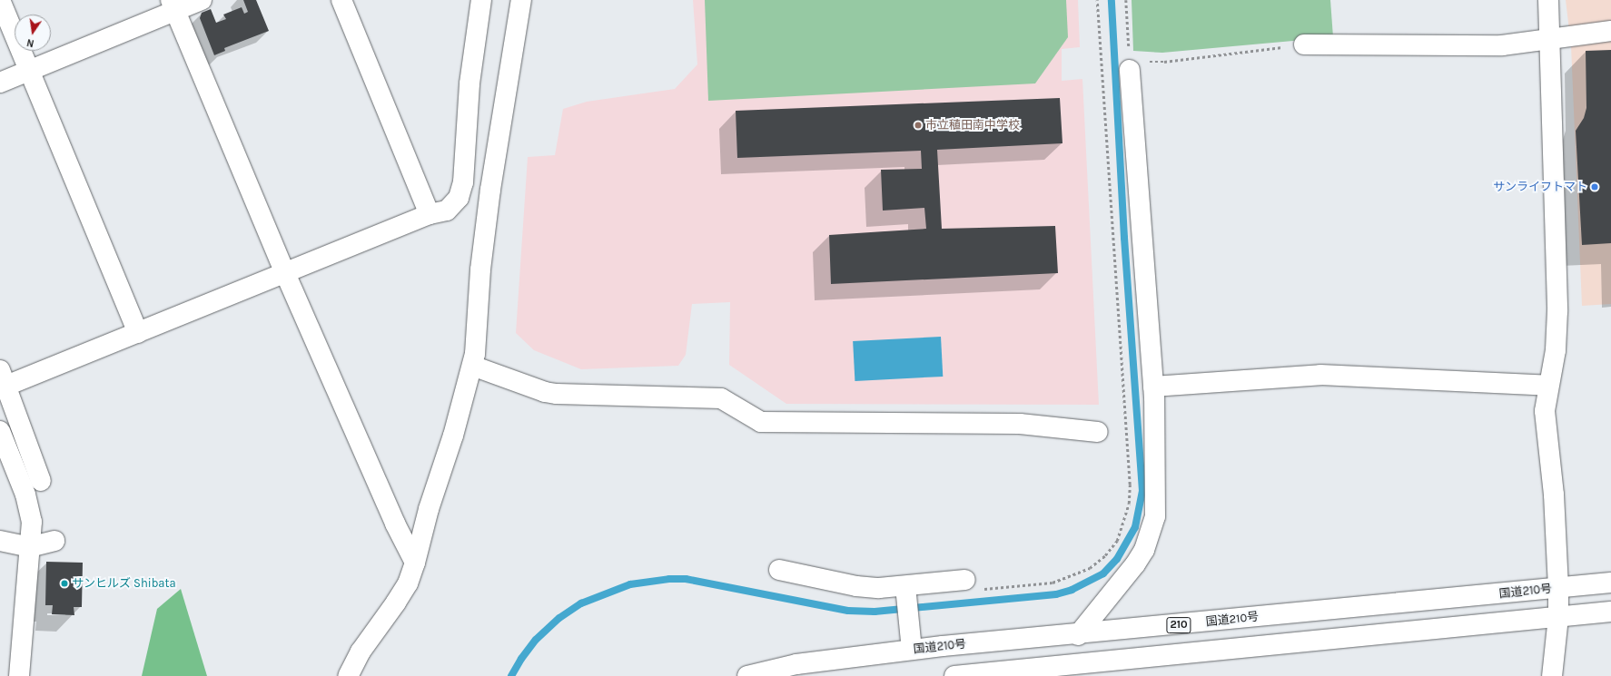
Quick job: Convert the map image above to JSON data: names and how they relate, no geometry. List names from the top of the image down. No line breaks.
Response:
{"streets":{"main road":["国道210号","210"]},"places":["市立稙田南中学校","サンライフトマト","サンヒルズ Shibata"],"north":"bottom"}
